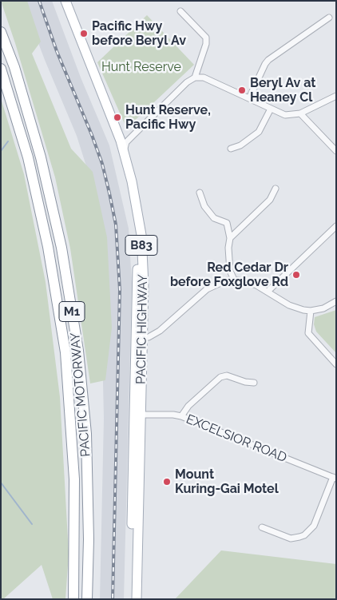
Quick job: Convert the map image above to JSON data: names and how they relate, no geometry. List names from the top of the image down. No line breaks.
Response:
{"streets":{"highway":["M1","PACIFIC MOTORWAY"],"main road":["B83","PACIFIC HIGHWAY"],"street":["EXCELSIOR ROAD"]},"crossings":[["PACIFIC HIGHWAY","EXCELSIOR ROAD"]],"parks":["Hunt Reserve"],"places":["Pacific Hwy before Beryl Av","Beryl Av at Heaney Cl","Hunt Reserve, Pacific Hwy","Red Cedar Dr before Foxglove Rd","Mount Kuring-Gai Motel"]}
